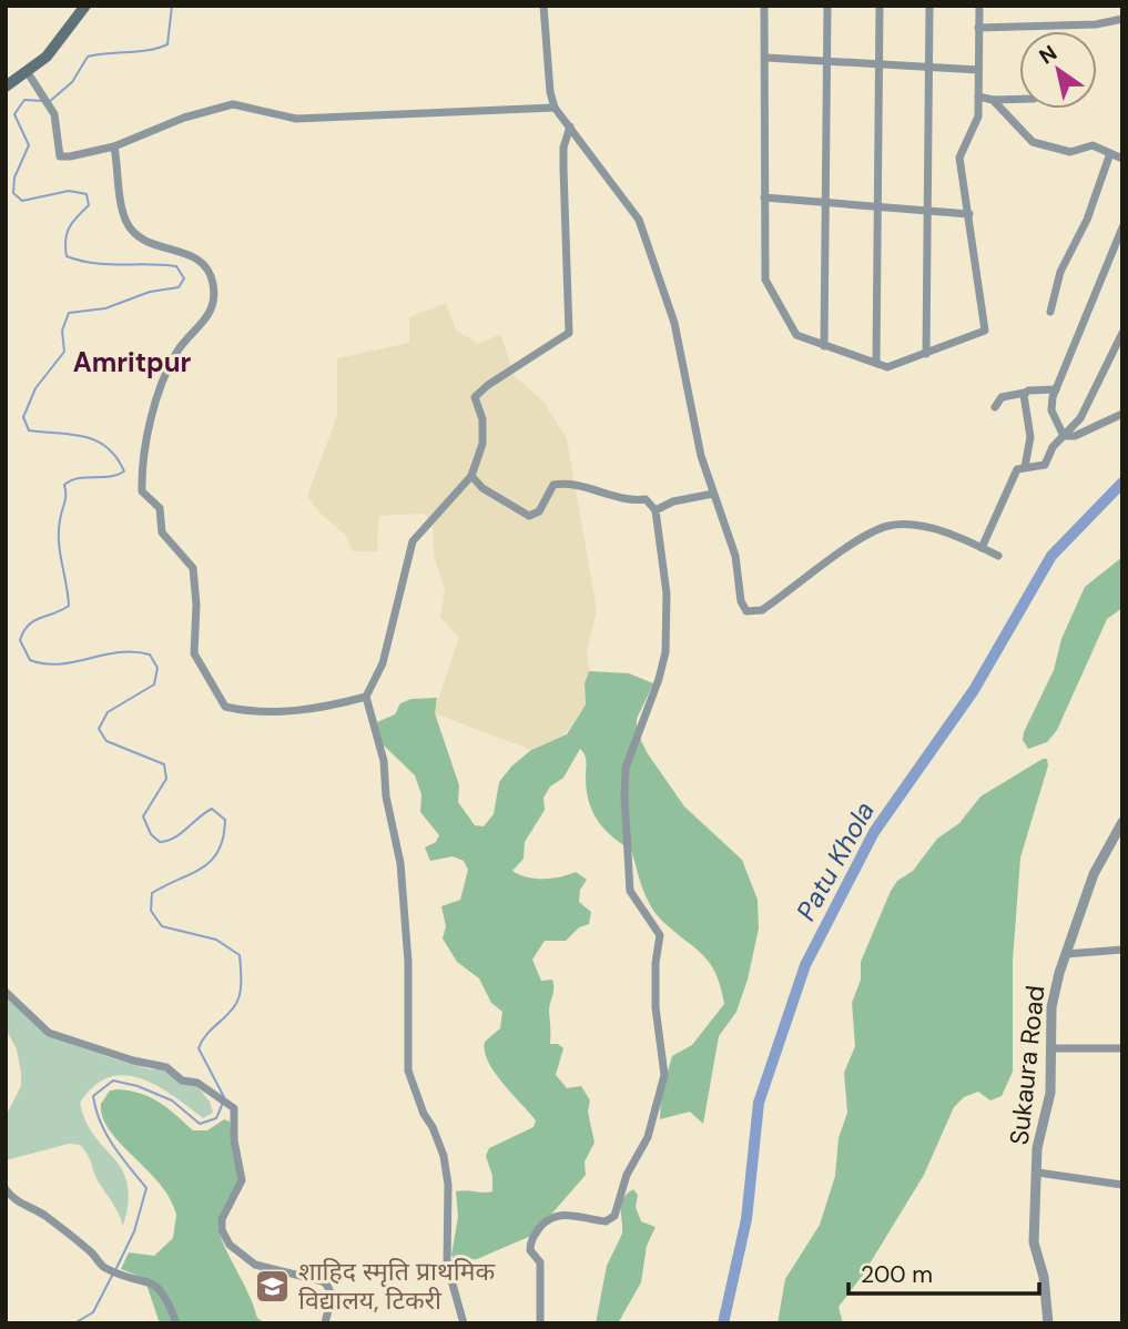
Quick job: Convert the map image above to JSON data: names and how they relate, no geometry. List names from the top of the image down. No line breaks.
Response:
{"streets":{"street":["Sukaura Road"]},"districts":["Amritpur"],"water":["Patu Khola"],"places":{"school or university":["शाहिद स्मृति प्राथमिक विद्यालय, टिकरी"]},"scale_bar":"200 m","north":"top left"}
